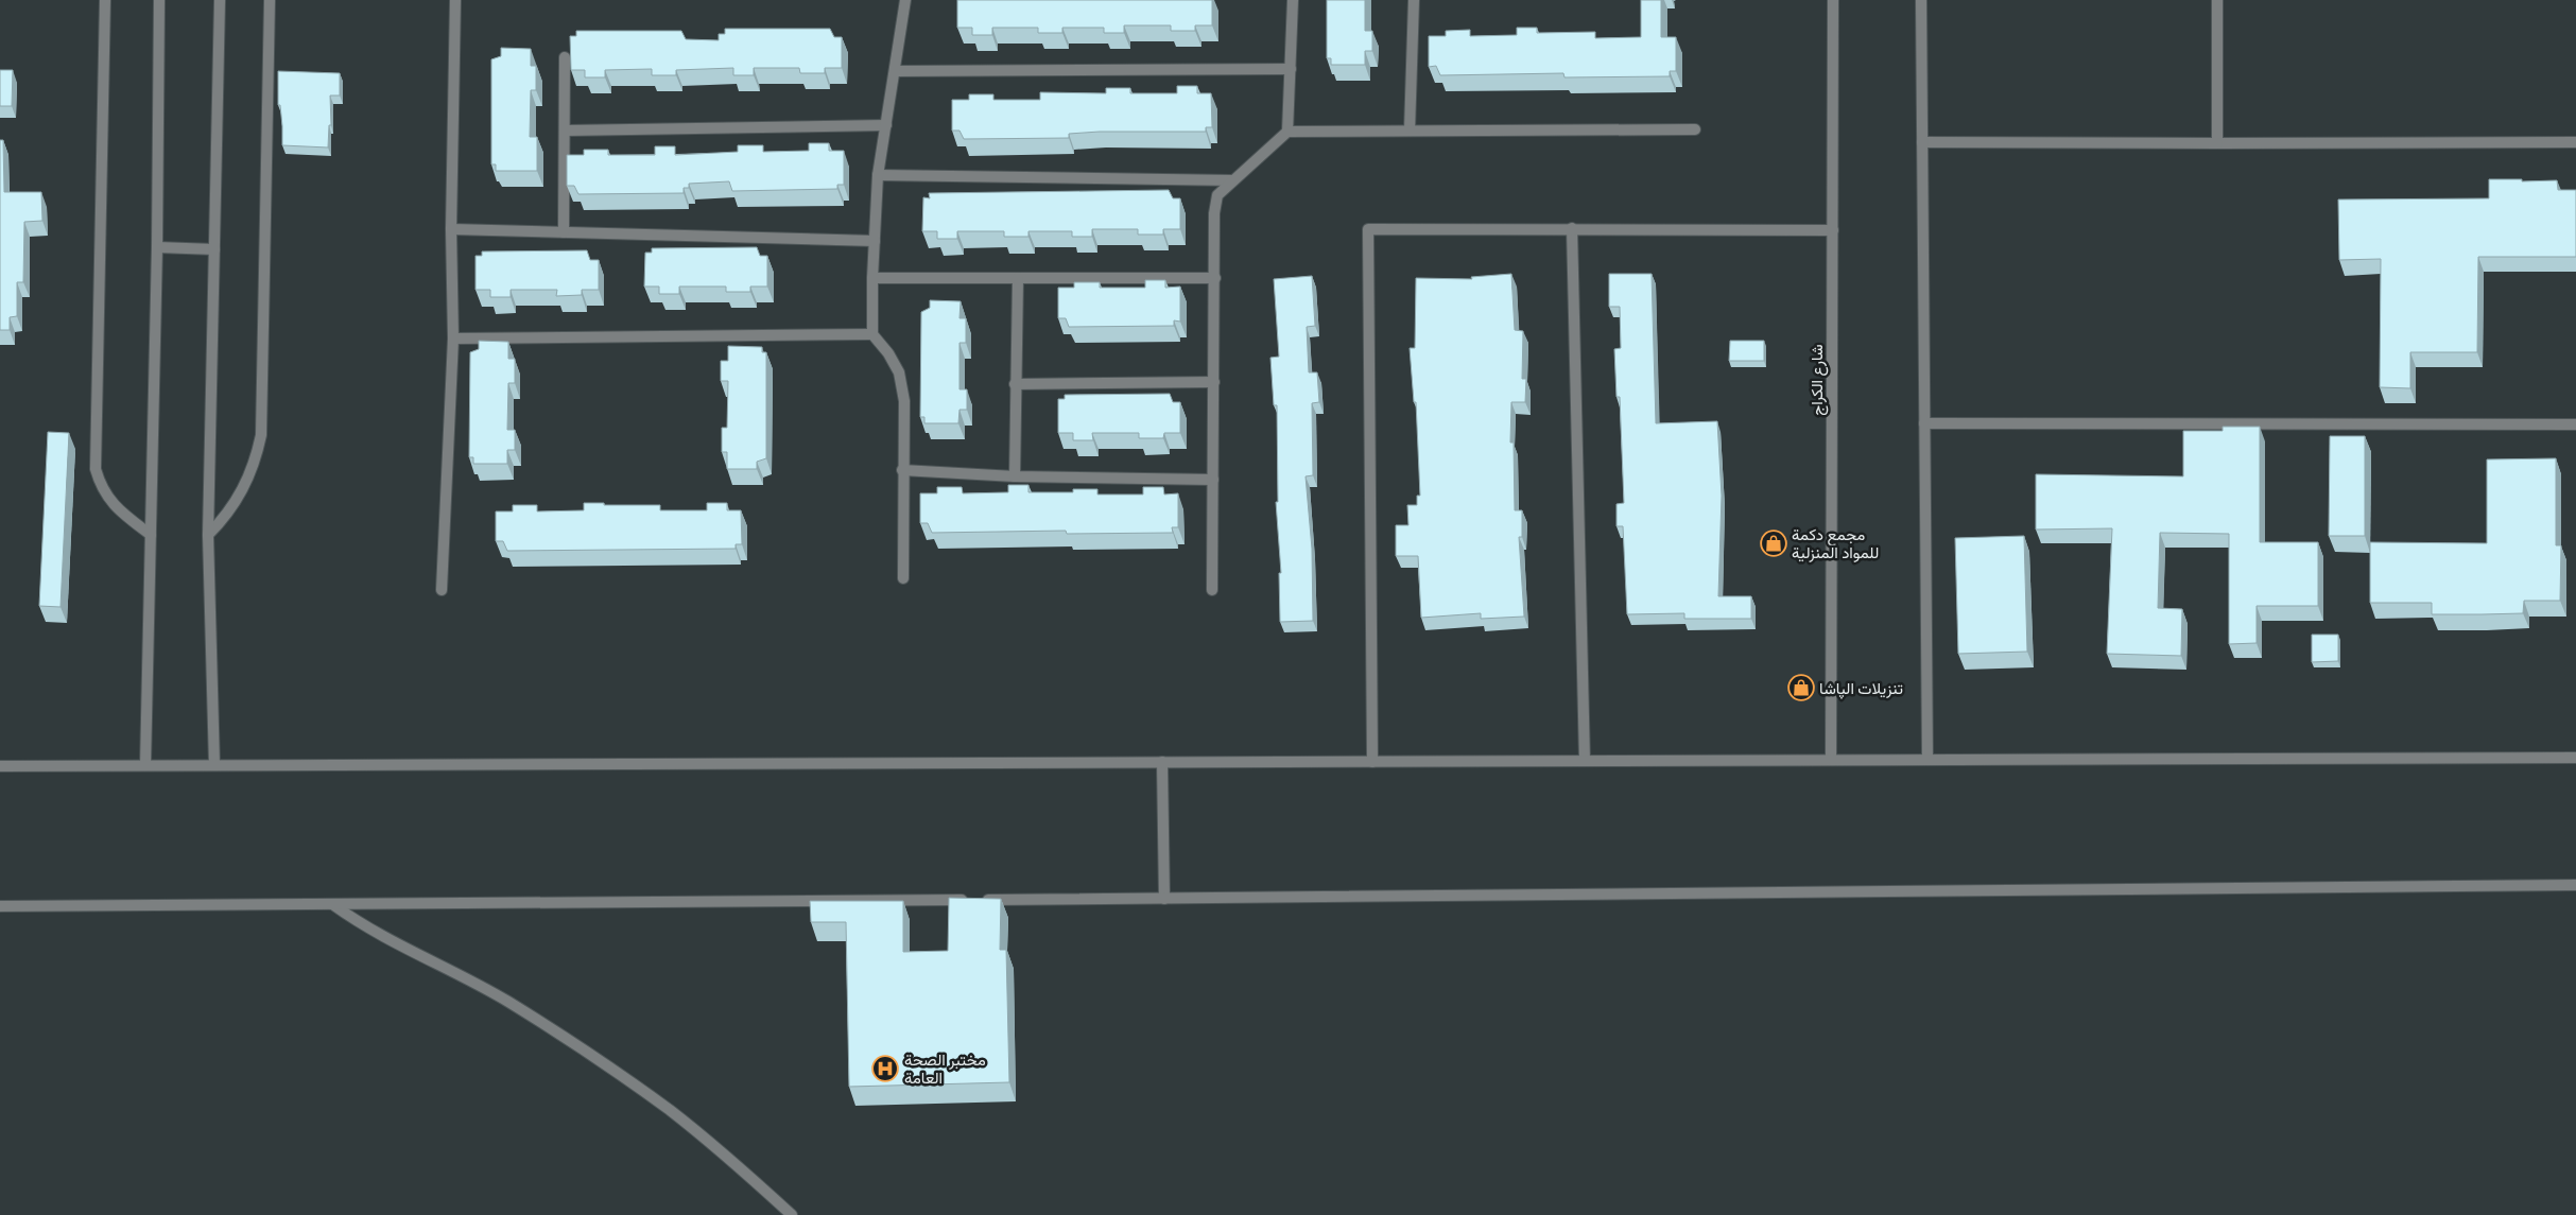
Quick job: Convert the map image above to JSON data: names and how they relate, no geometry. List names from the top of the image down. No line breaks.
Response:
{"streets":{"street":["شارع الكراج"]},"places":{"shop":["مجمع دكمة للمواد المنزلية","تنزيلات الپاشا"],"hospital":["مختبر الصحة العامة"]}}
